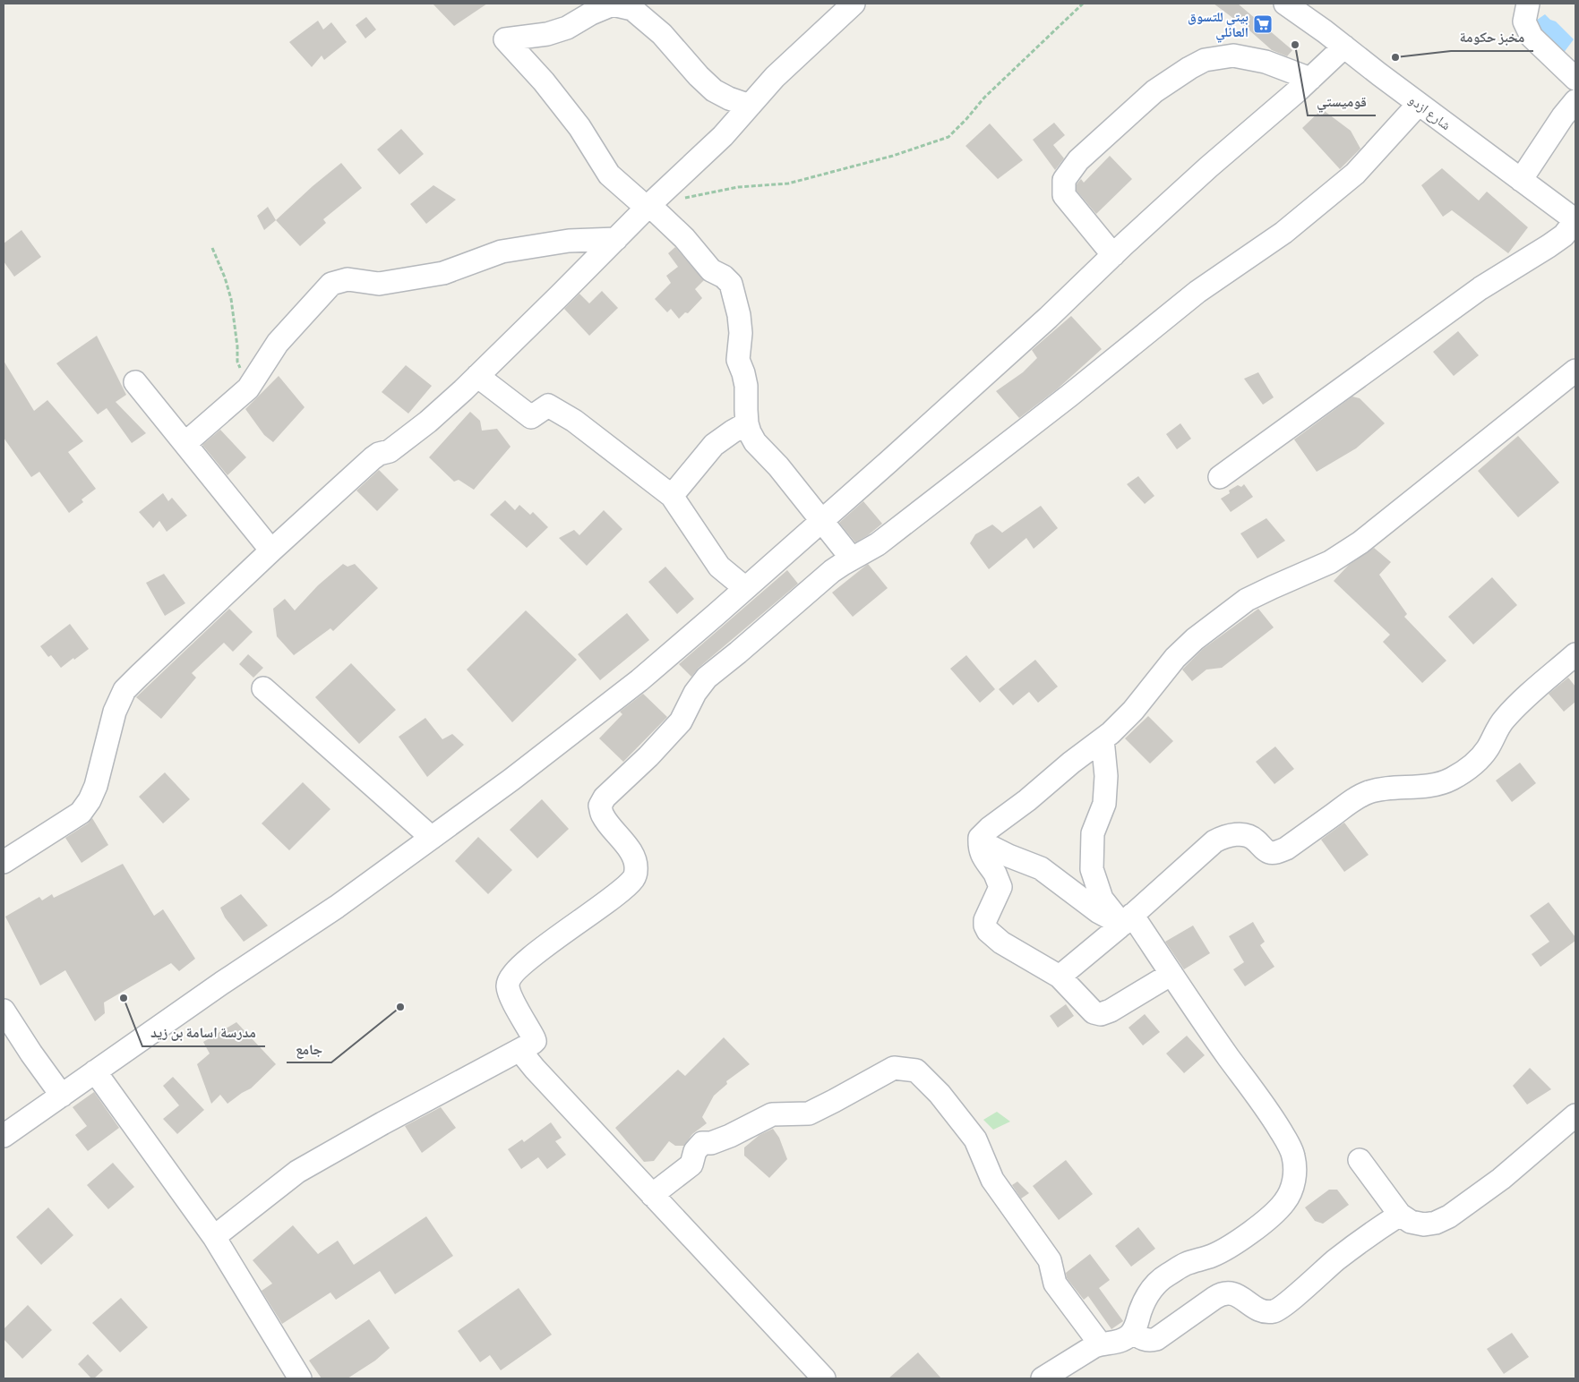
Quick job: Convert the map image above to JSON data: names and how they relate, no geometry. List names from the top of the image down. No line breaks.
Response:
{"streets":{"street":["شارع ازدو"]},"places":{"supermarket":["بيتي للتسوق العائلي"],"other":["قوميستي","مخبز حكومة","مدرسة اسامة بن زيد","جامع"]}}
